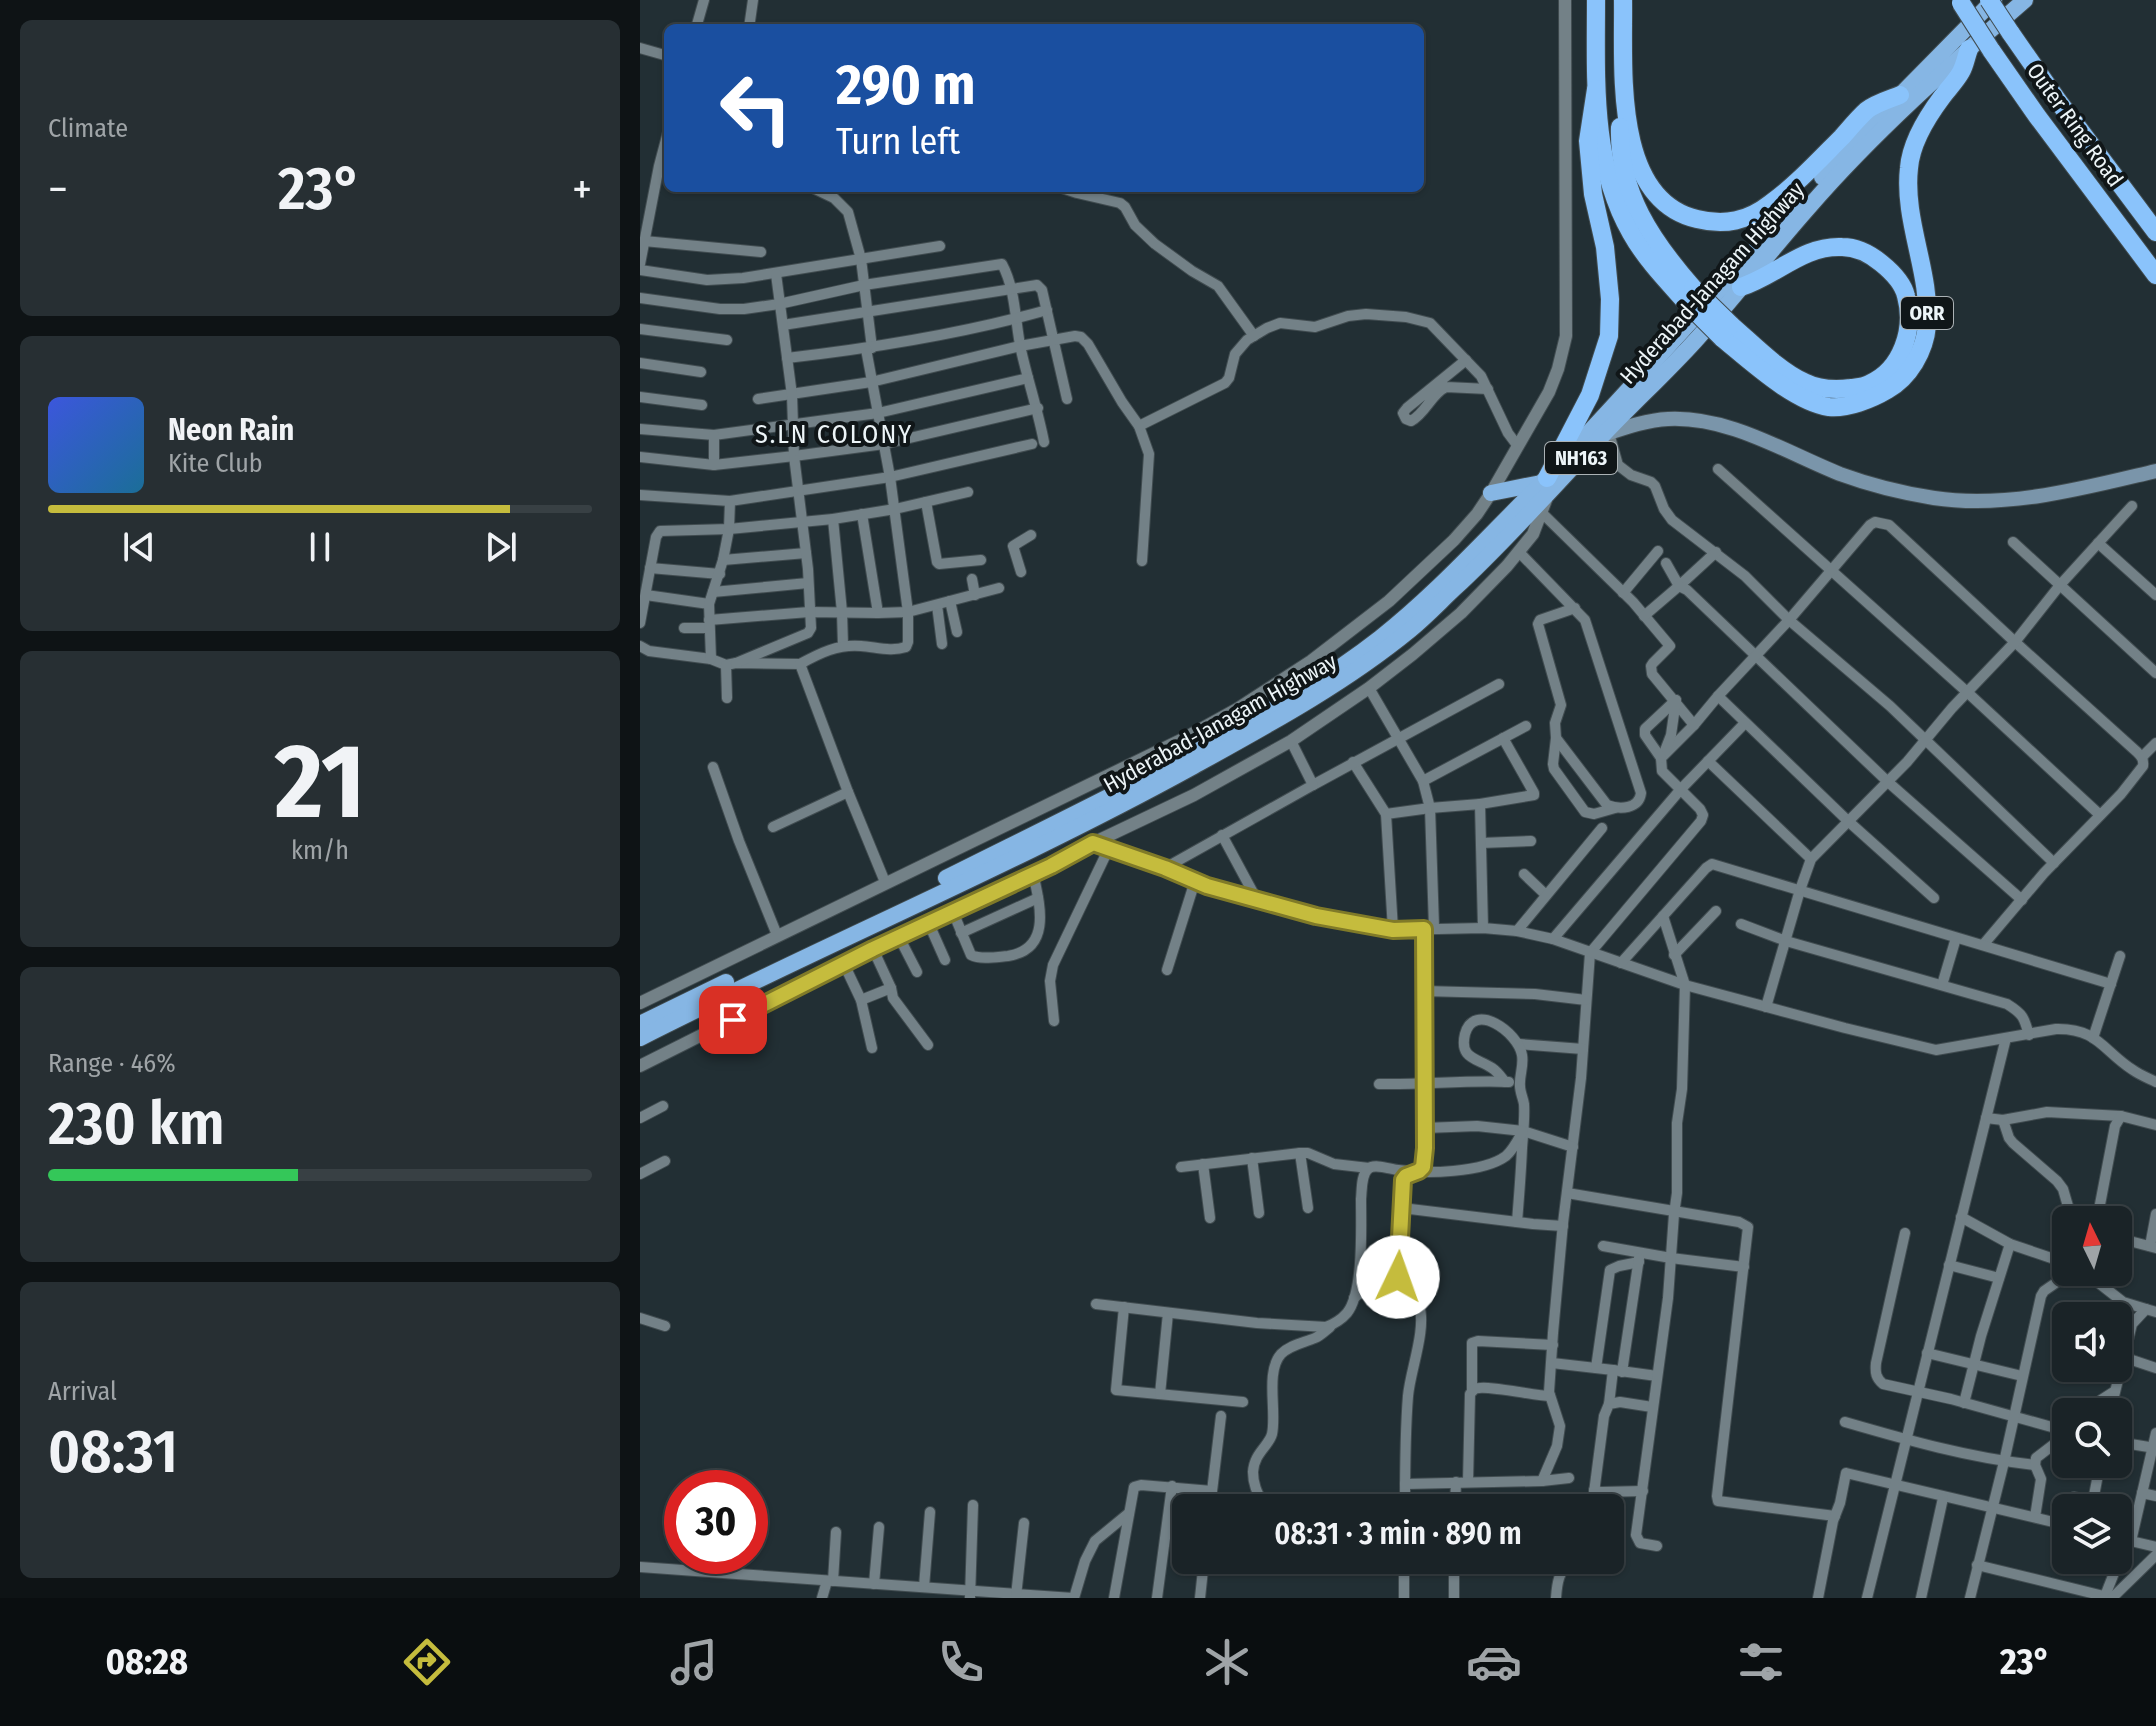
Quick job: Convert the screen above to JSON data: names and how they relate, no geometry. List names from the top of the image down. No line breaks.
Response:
{"streets":{"highway":["Outer Ring Road","Hyderabad-Janagam Highway","ORR","NH163"]},"crossings":[["Outer Ring Road","Hyderabad-Janagam Highway"],["Hyderabad-Janagam Highway","ORR"]],"districts":["S.LN COLONY"],"north":"top","page":{"tile":["Climate",["21","km/h"],["Range · 46%","230 km"],["Arrival","08:31"]],"turn":["290 m","Turn left"],"heat":["−","23°","+"],"song":["Neon Rain","Kite Club"],"limit":"30","trip":"08:31 · 3 min · 890 m","tabs":["08:28","23°"]}}
